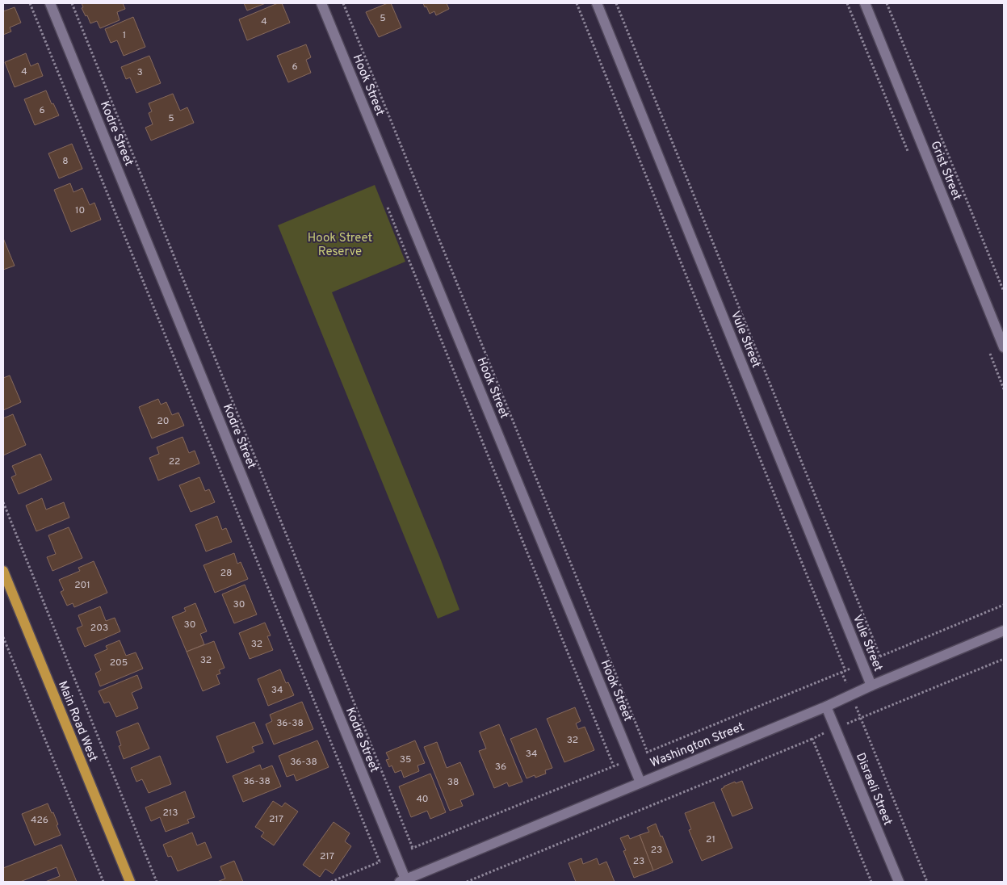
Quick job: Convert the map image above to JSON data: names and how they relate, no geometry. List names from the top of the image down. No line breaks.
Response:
{"streets":{"main road":["Main Road West"],"street":["Hook Street","Kodre Street","Grist Street","Vule Street","Washington Street","Disraeli Street"]},"crossings":[["Hook Street","Washington Street"],["Kodre Street","Washington Street"],["Vule Street","Washington Street"],["Washington Street","Disraeli Street"]],"parks":["Hook Street Reserve"],"house_numbers":["5","4","1","6","4","3","6","5","8","10","20","22","28","201","30","30","203","32","32","205","34","36-38","32","34","35","36-38","36","36-38","38","40","213","217","426","21","23","217","23"]}
